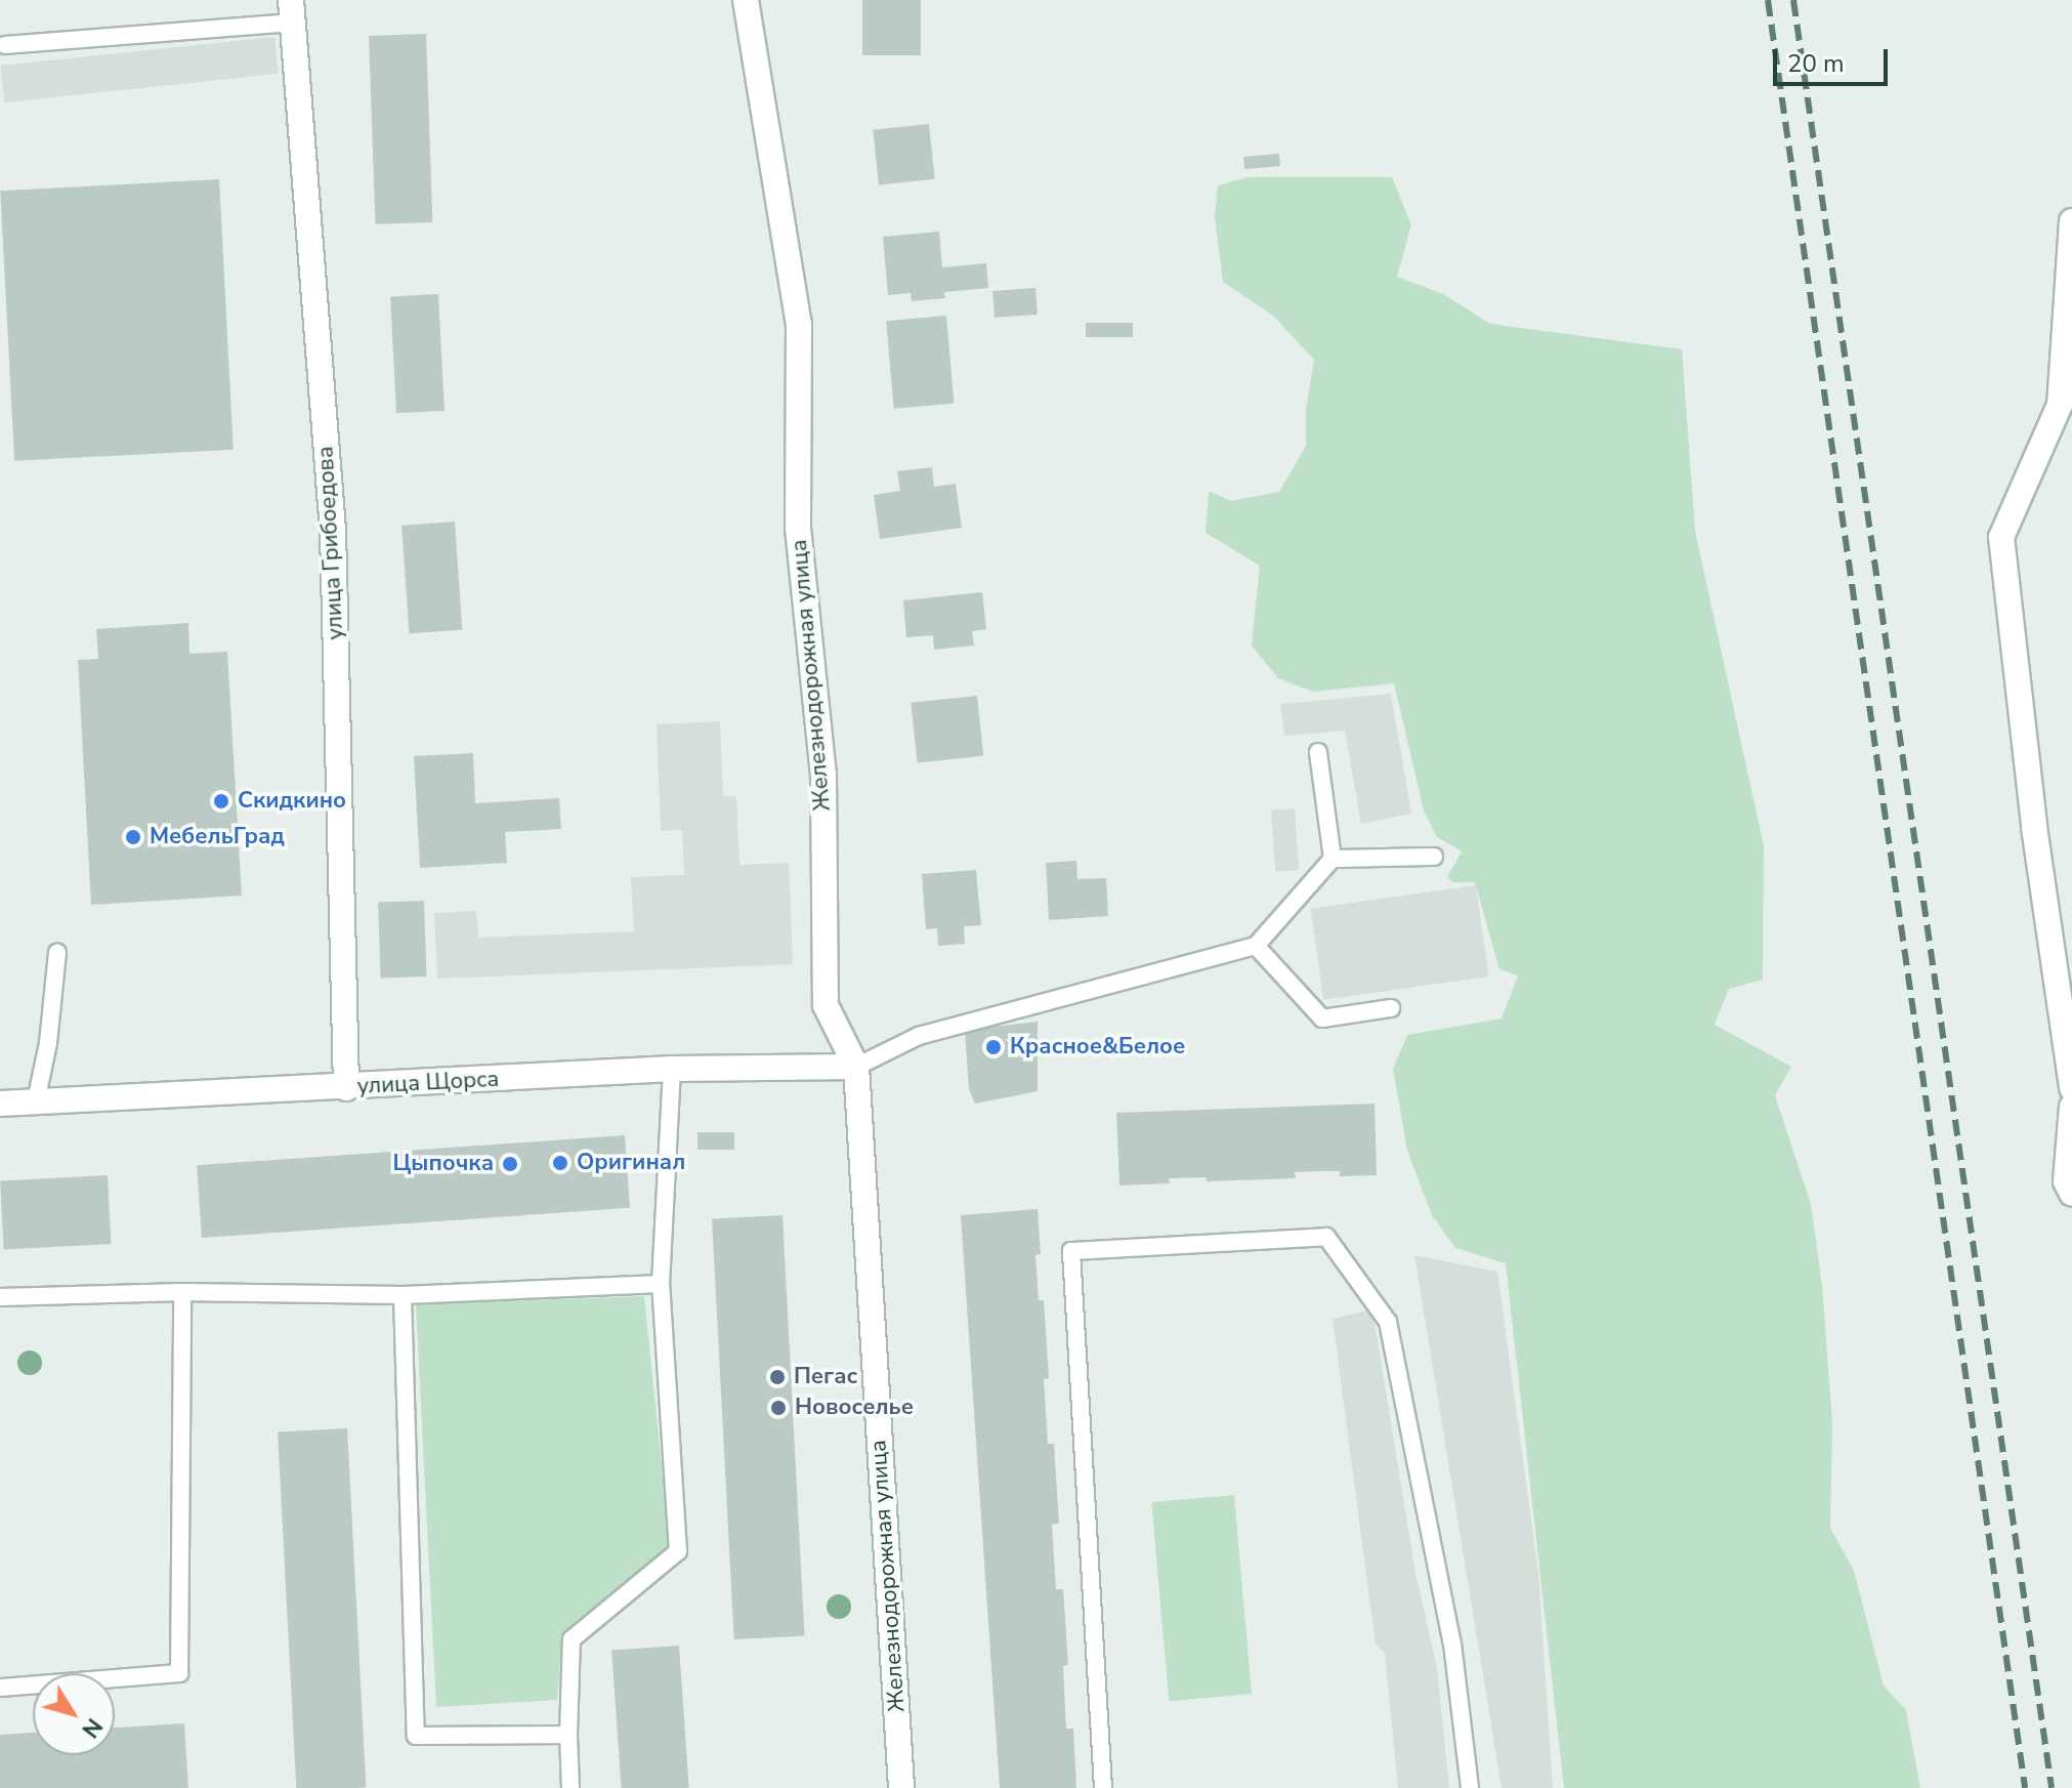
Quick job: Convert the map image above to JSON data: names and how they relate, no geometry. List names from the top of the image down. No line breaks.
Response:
{"streets":{"street":["улица Грибоедова","Железнодорожная улица","улица Щорса"]},"crossings":[["улица Грибоедова","улица Щорса"],["Железнодорожная улица","улица Щорса"]],"places":["Скидкино","МебельГрад","Красное&Белое","Оригинал","Цыпочка","Пегас","Новоселье"],"scale_bar":"20 m","north":"bottom right"}
